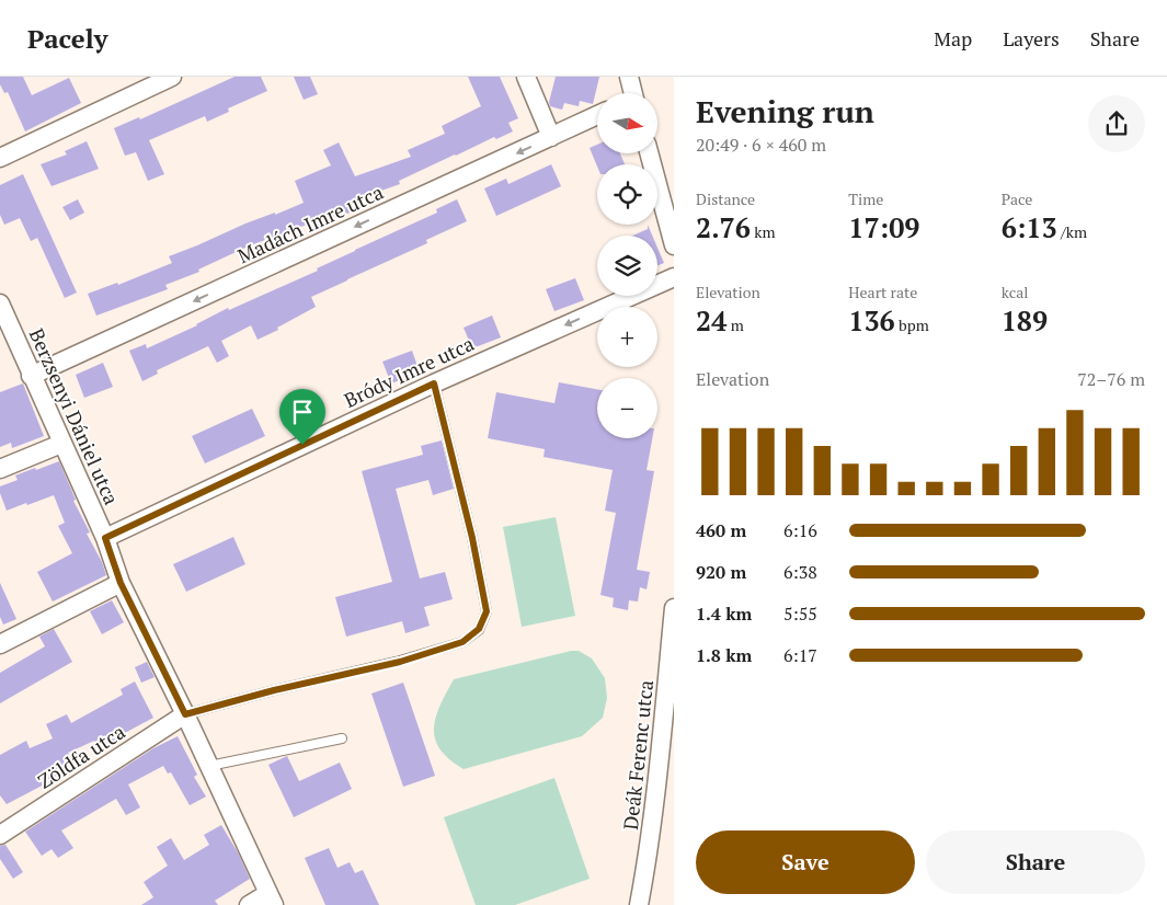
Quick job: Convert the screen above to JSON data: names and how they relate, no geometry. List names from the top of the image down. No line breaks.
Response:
{"streets":{"street":["Madách Imre utca","Bródy Imre utca","Berzsenyi Dániel utca","Deák Ferenc utca","Zöldfa utca"]},"crossings":[["Madách Imre utca","Berzsenyi Dániel utca"],["Bródy Imre utca","Berzsenyi Dániel utca"],["Berzsenyi Dániel utca","Zöldfa utca"]],"one_way":["Madách Imre utca","Bródy Imre utca"],"north":"right","page":{"header":"Pacely","nav":["Map","Layers","Share"],"heading":["Evening run","20:49 · 6 × 460 m"],"map_buttons":["+","−"],"stats":[["Distance","2.76 km"],["Time","17:09"],["Pace","6:13 /km"],["Elevation","24 m"],["Heart rate","136 bpm"],["kcal","189"]],"chart":["Elevation","72–76 m"],"list":[{"name":"460 m","note":"6:16"},{"name":"920 m","note":"6:38"},{"name":"1.4 km","note":"5:55"},{"name":"1.8 km","note":"6:17"}],"buttons":["Save","Share"]}}
